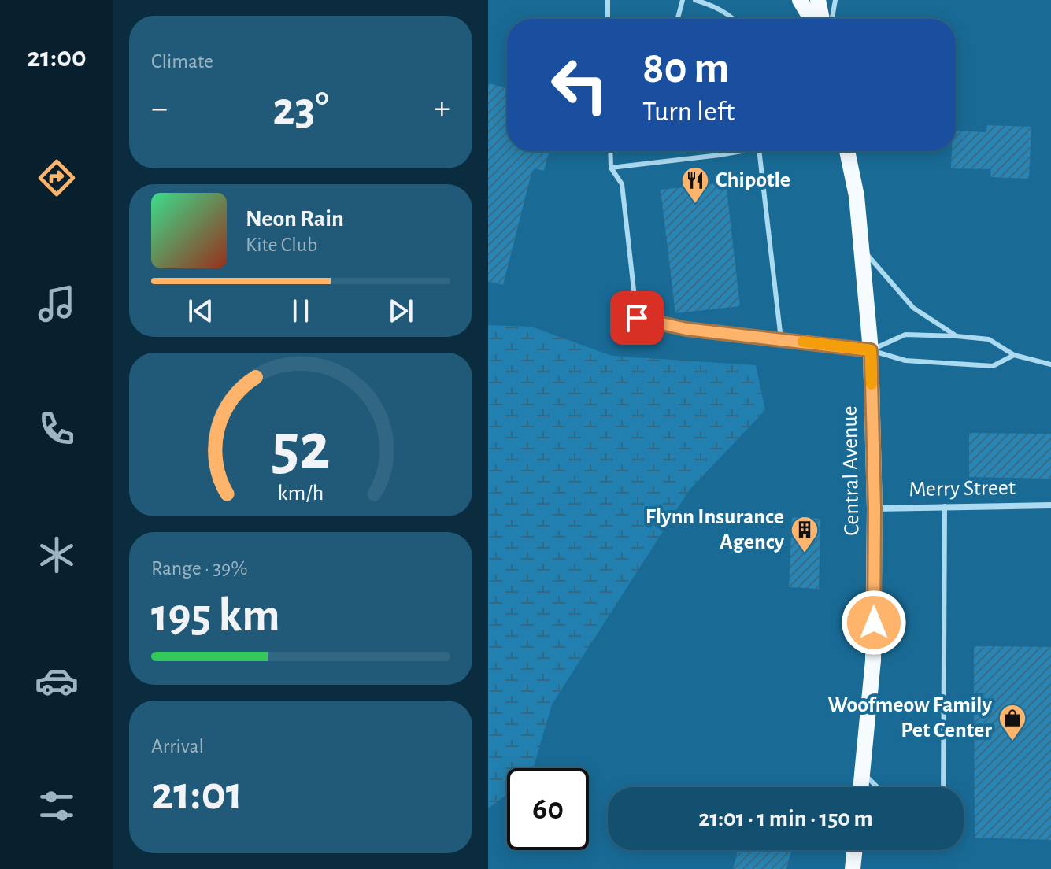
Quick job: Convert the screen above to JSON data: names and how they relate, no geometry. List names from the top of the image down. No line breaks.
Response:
{"streets":{"main road":["Central Avenue"],"street":["Merry Street"]},"crossings":[["Central Avenue","Merry Street"]],"places":{"restaurant":["Chipotle"],"building":["Flynn Insurance Agency"],"shop":["Woofmeow Family Pet Center"]},"page":{"tabs":"21:00","tile":["Climate",["Range · 39%","195 km"],["Arrival","21:01"]],"turn":["80 m","Turn left"],"heat":["−","23°","+"],"song":["Neon Rain","Kite Club"],"limit":"60","trip":"21:01 · 1 min · 150 m","gauge":["52","km/h"]}}
